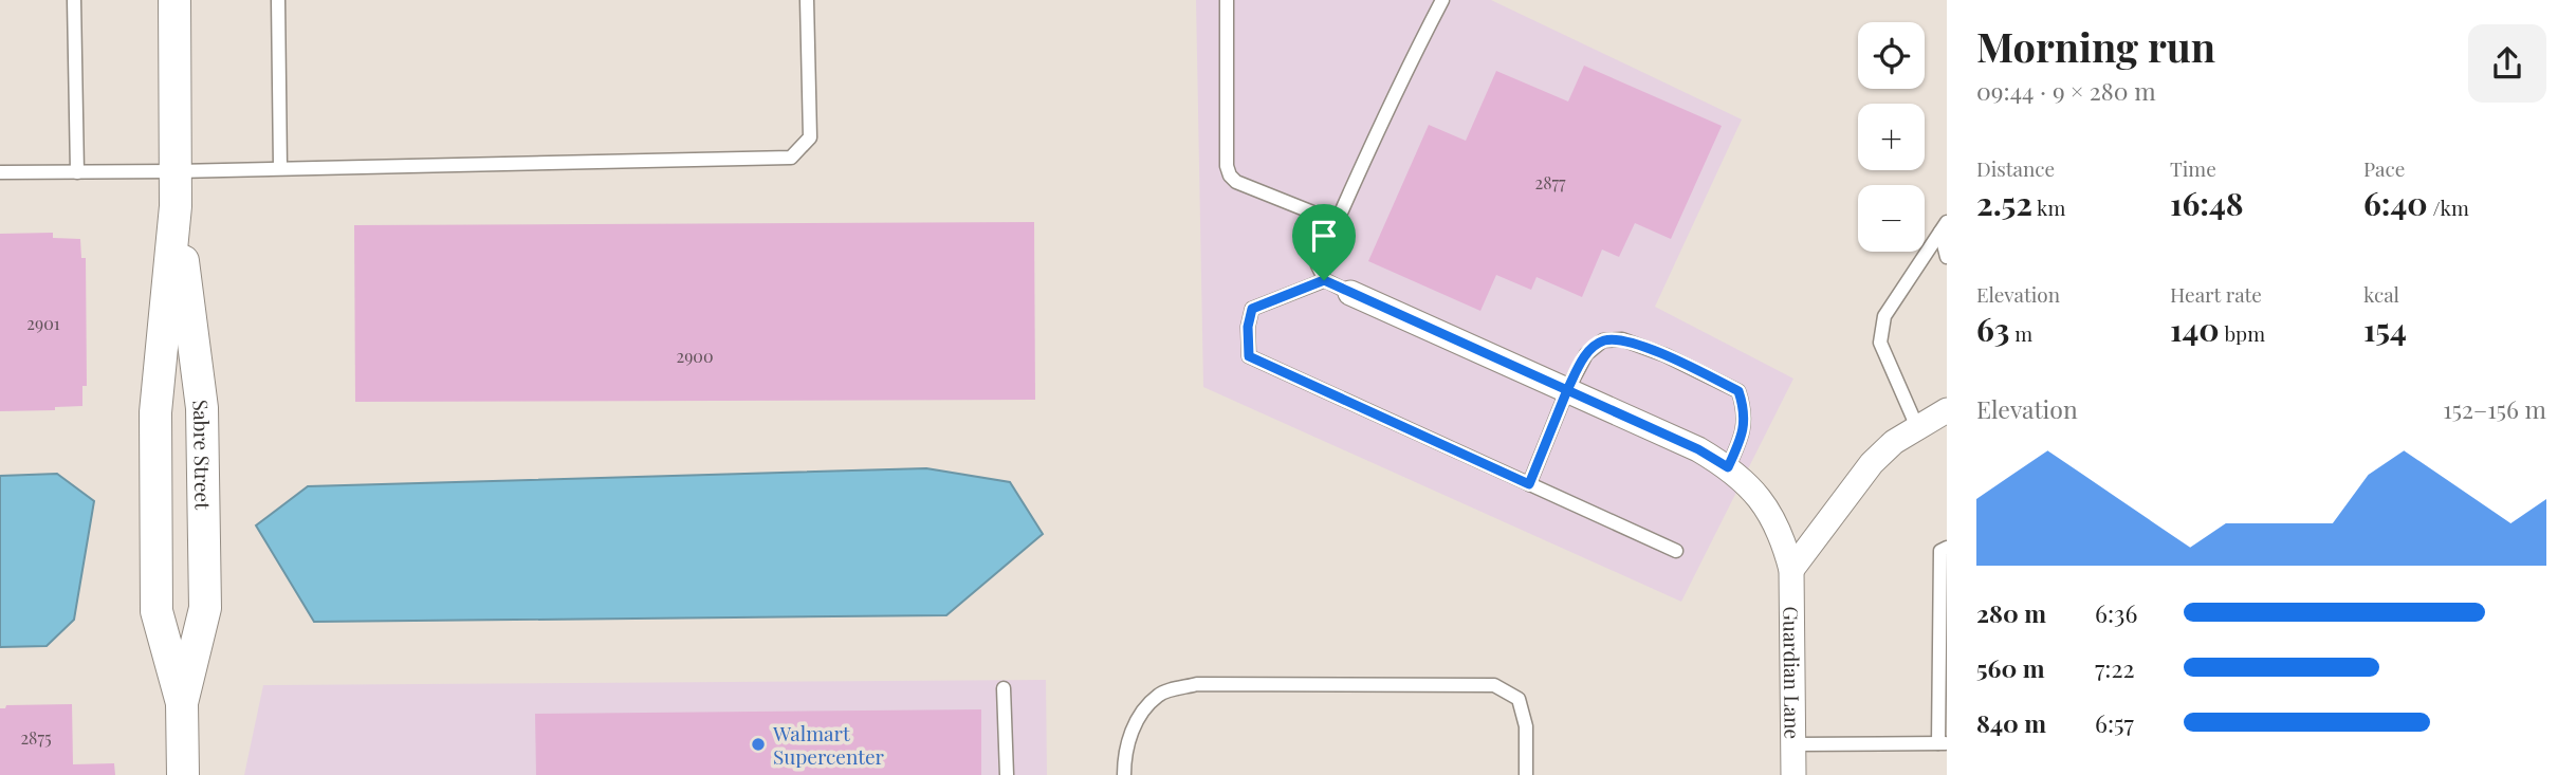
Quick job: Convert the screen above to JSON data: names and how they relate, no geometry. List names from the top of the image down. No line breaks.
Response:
{"streets":{"street":["Sabre Street","Guardian Lane"]},"places":["Walmart Supercenter"],"house_numbers":["2877","2901","2900","2875"],"page":{"heading":["Morning run","09:44 · 9 × 280 m"],"map_buttons":["+","−"],"stats":[["Distance","2.52 km"],["Time","16:48"],["Pace","6:40 /km"],["Elevation","63 m"],["Heart rate","140 bpm"],["kcal","154"]],"chart":["Elevation","152–156 m"],"list":[{"name":"280 m","note":"6:36"},{"name":"560 m","note":"7:22"},{"name":"840 m","note":"6:57"}]}}
